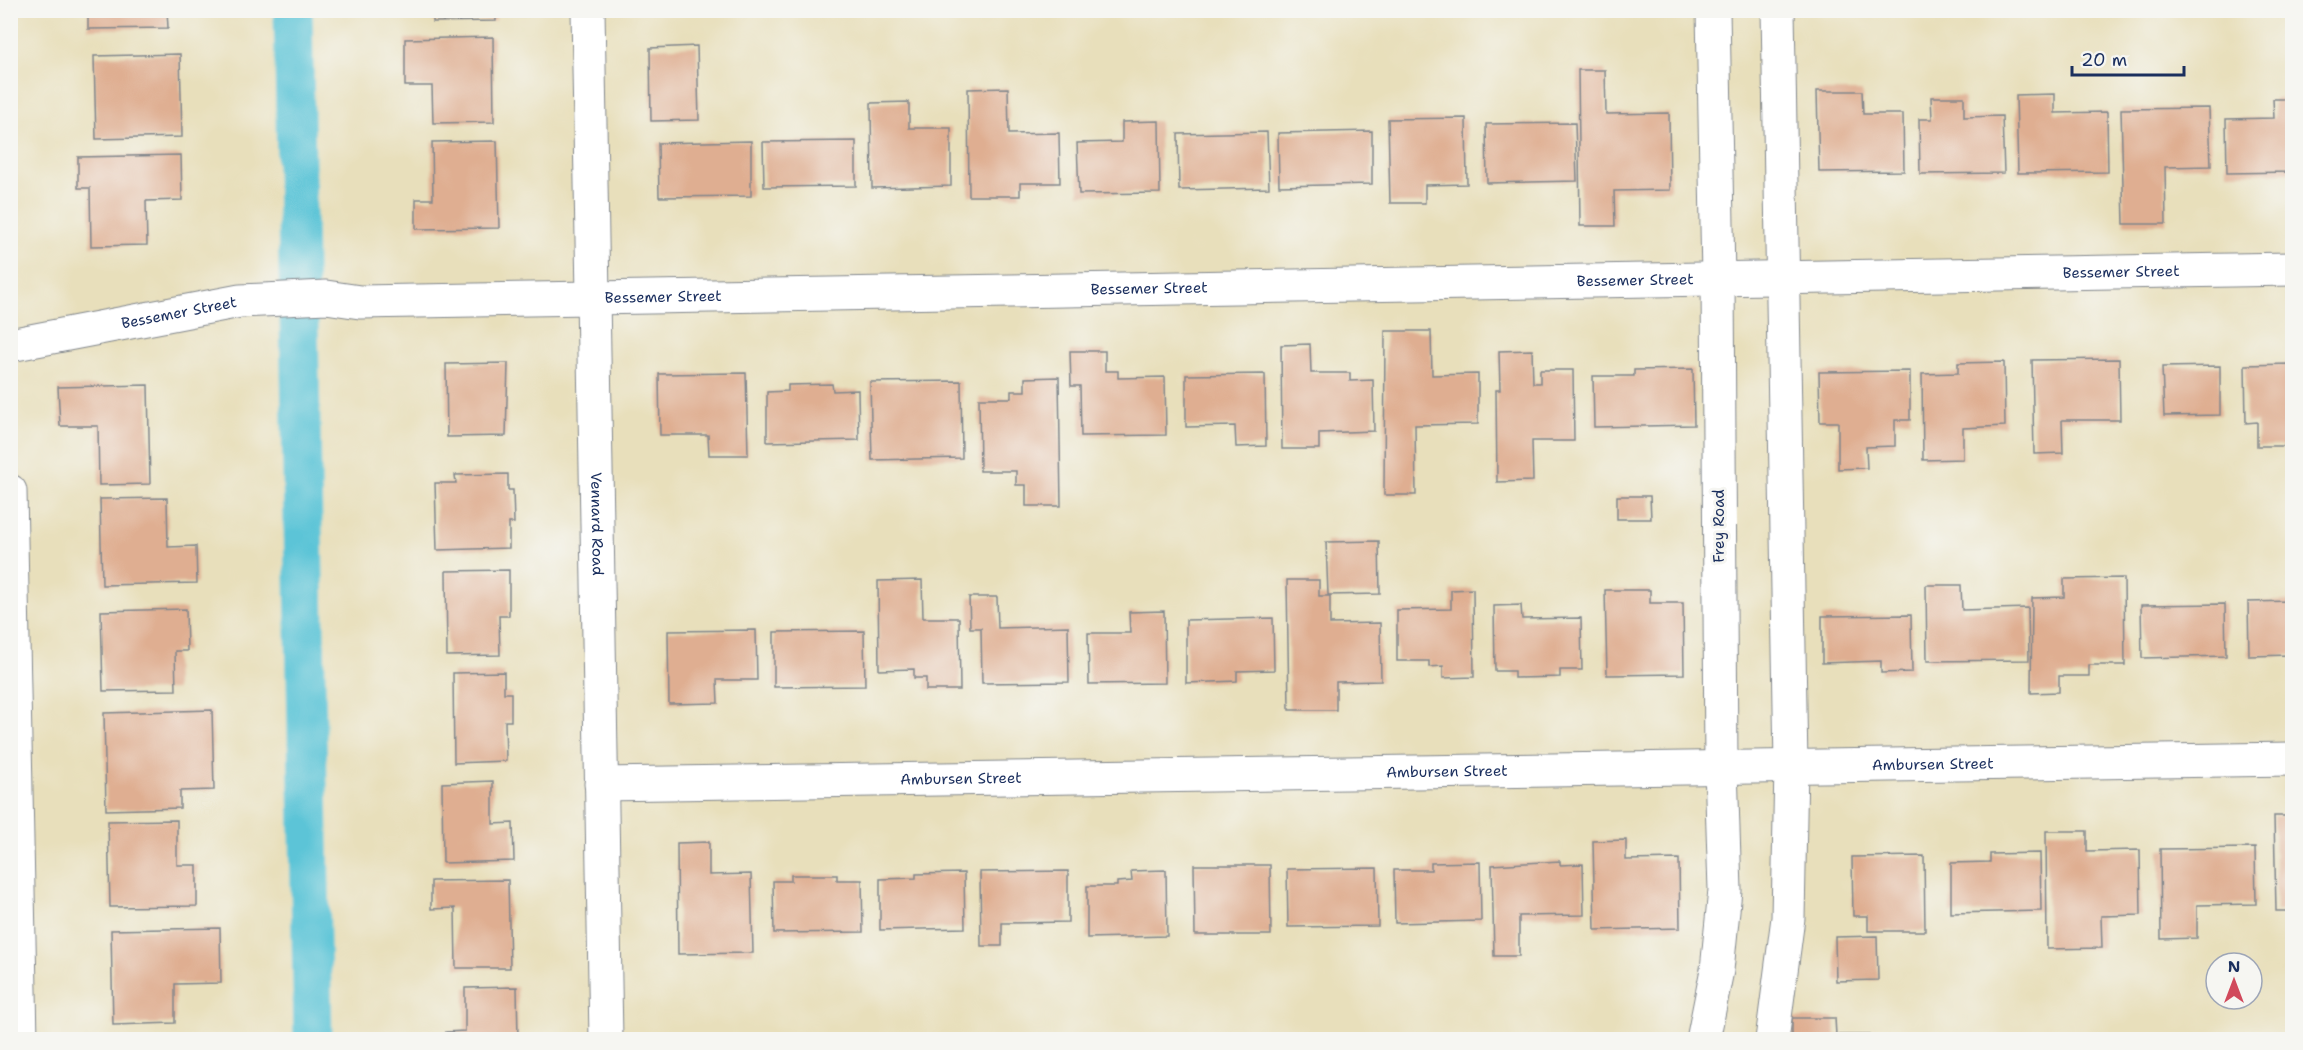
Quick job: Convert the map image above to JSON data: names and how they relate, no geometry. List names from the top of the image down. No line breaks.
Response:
{"streets":{"street":["Bessemer Street","Vennard Road","Frey Road","Ambursen Street"]},"crossings":[["Bessemer Street","Vennard Road"],["Bessemer Street","Frey Road"],["Vennard Road","Ambursen Street"],["Frey Road","Ambursen Street"]],"scale_bar":"20 m","north":"top"}
